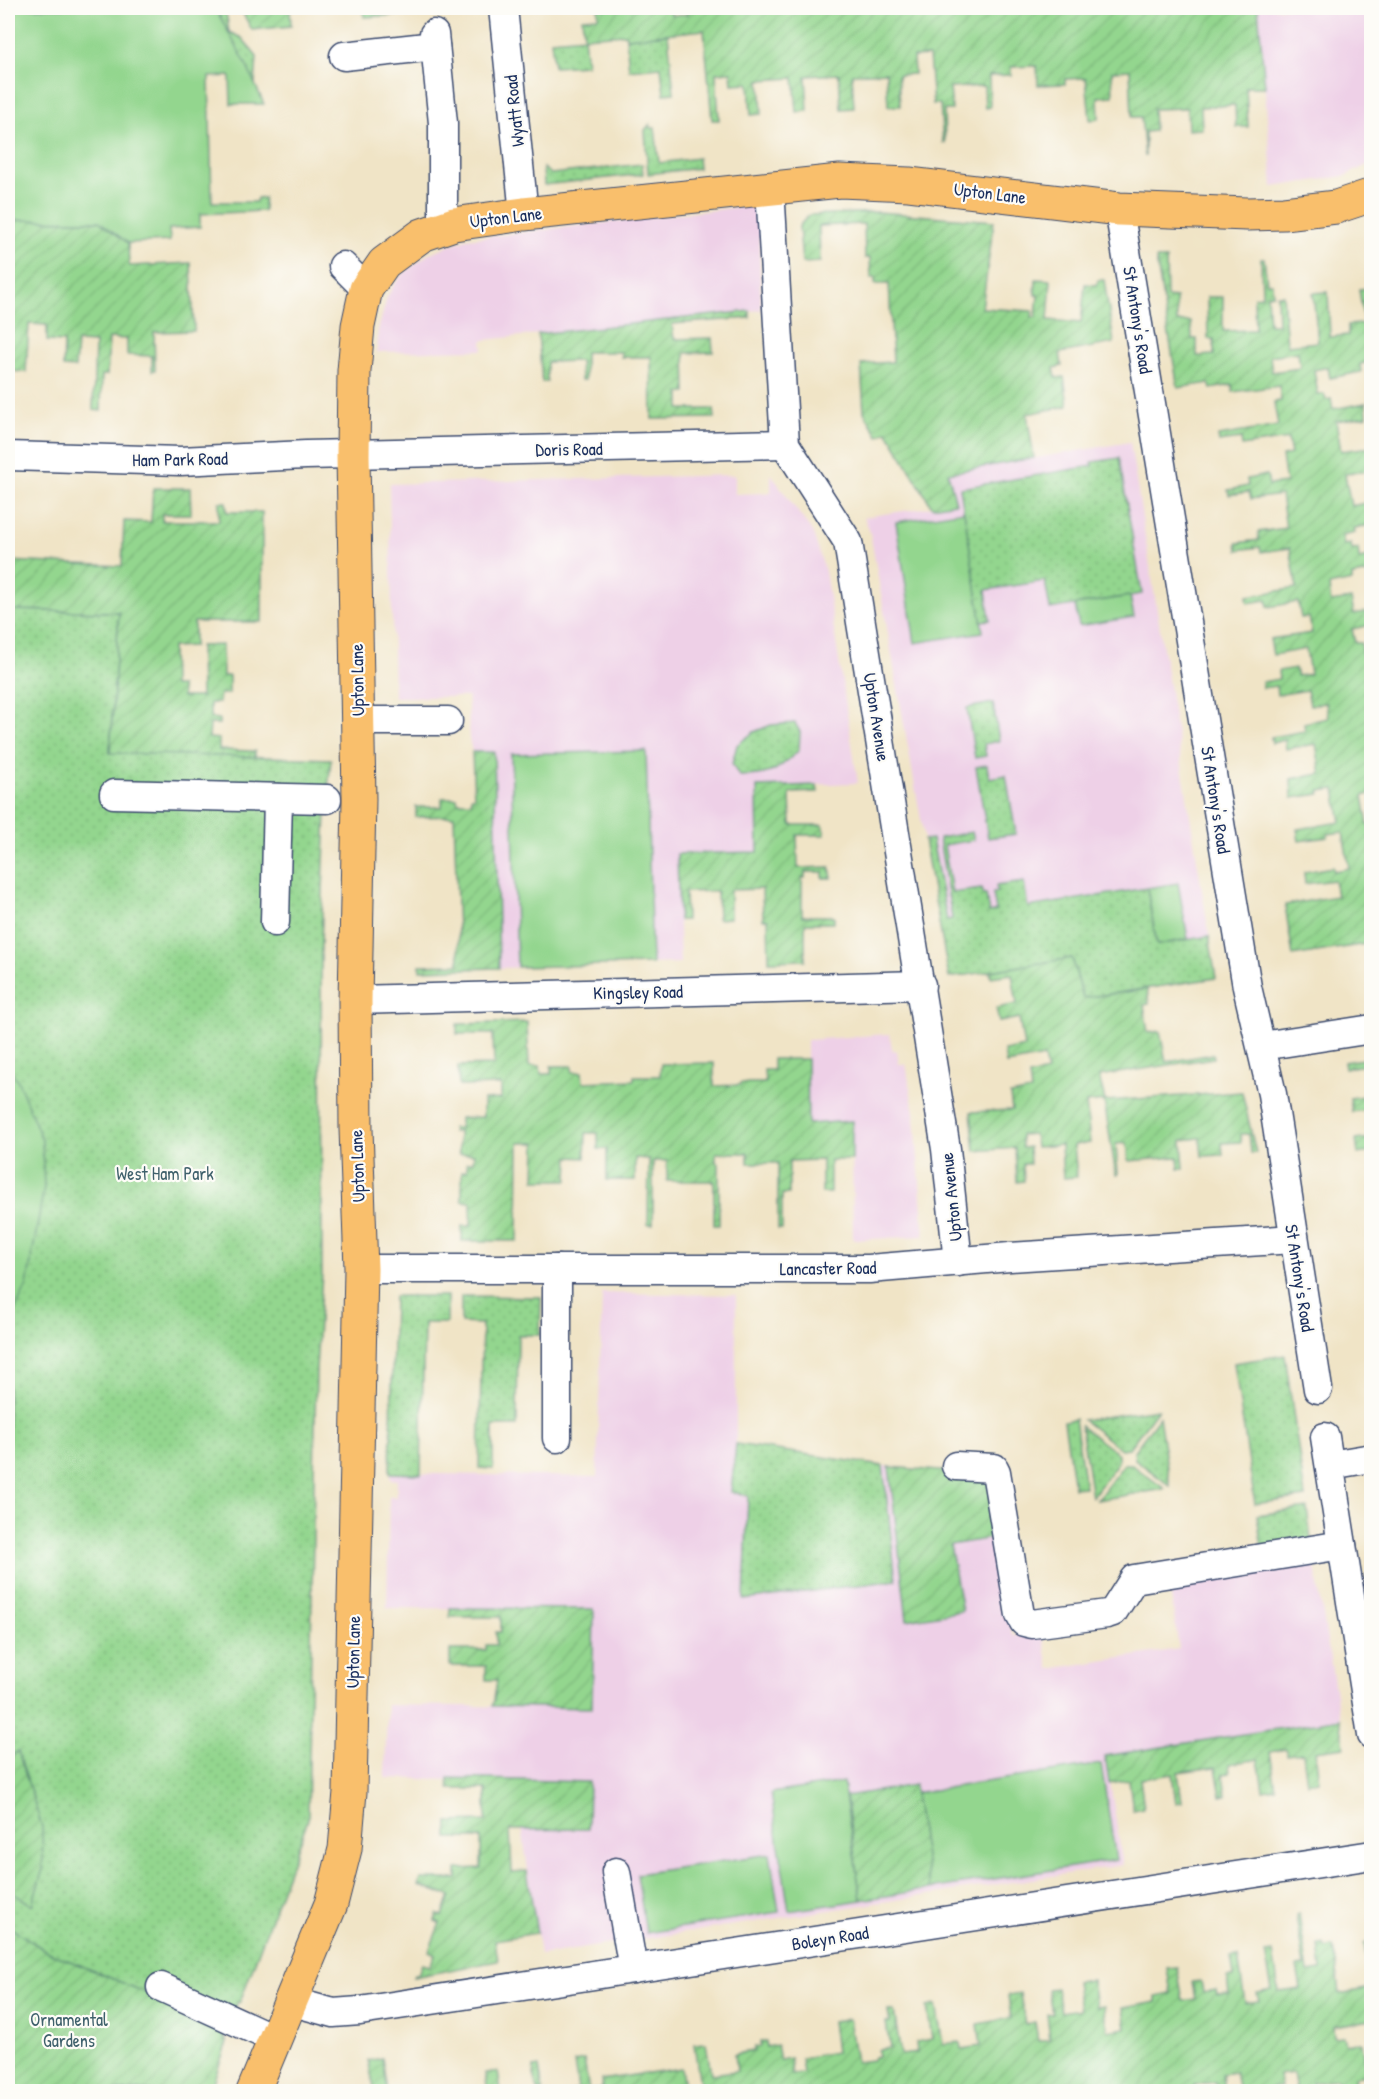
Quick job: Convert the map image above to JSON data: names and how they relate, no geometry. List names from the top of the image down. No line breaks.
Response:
{"streets":{"main road":["Upton Lane"],"street":["Wyatt Road","St Antony's Road","Doris Road","Ham Park Road","Upton Avenue","Kingsley Road","Lancaster Road","Boleyn Road"]},"crossings":[["Wyatt Road","Upton Lane"],["Upton Lane","St Antony's Road"],["Upton Lane","Doris Road"],["Upton Lane","Ham Park Road"],["Upton Lane","Upton Avenue"],["Upton Lane","Kingsley Road"],["Upton Lane","Lancaster Road"],["Upton Lane","Boleyn Road"],["St Antony's Road","Lancaster Road"],["Doris Road","Ham Park Road"],["Doris Road","Upton Avenue"],["Upton Avenue","Kingsley Road"],["Upton Avenue","Lancaster Road"]],"parks":["West Ham Park","Ornamental Gardens"]}
